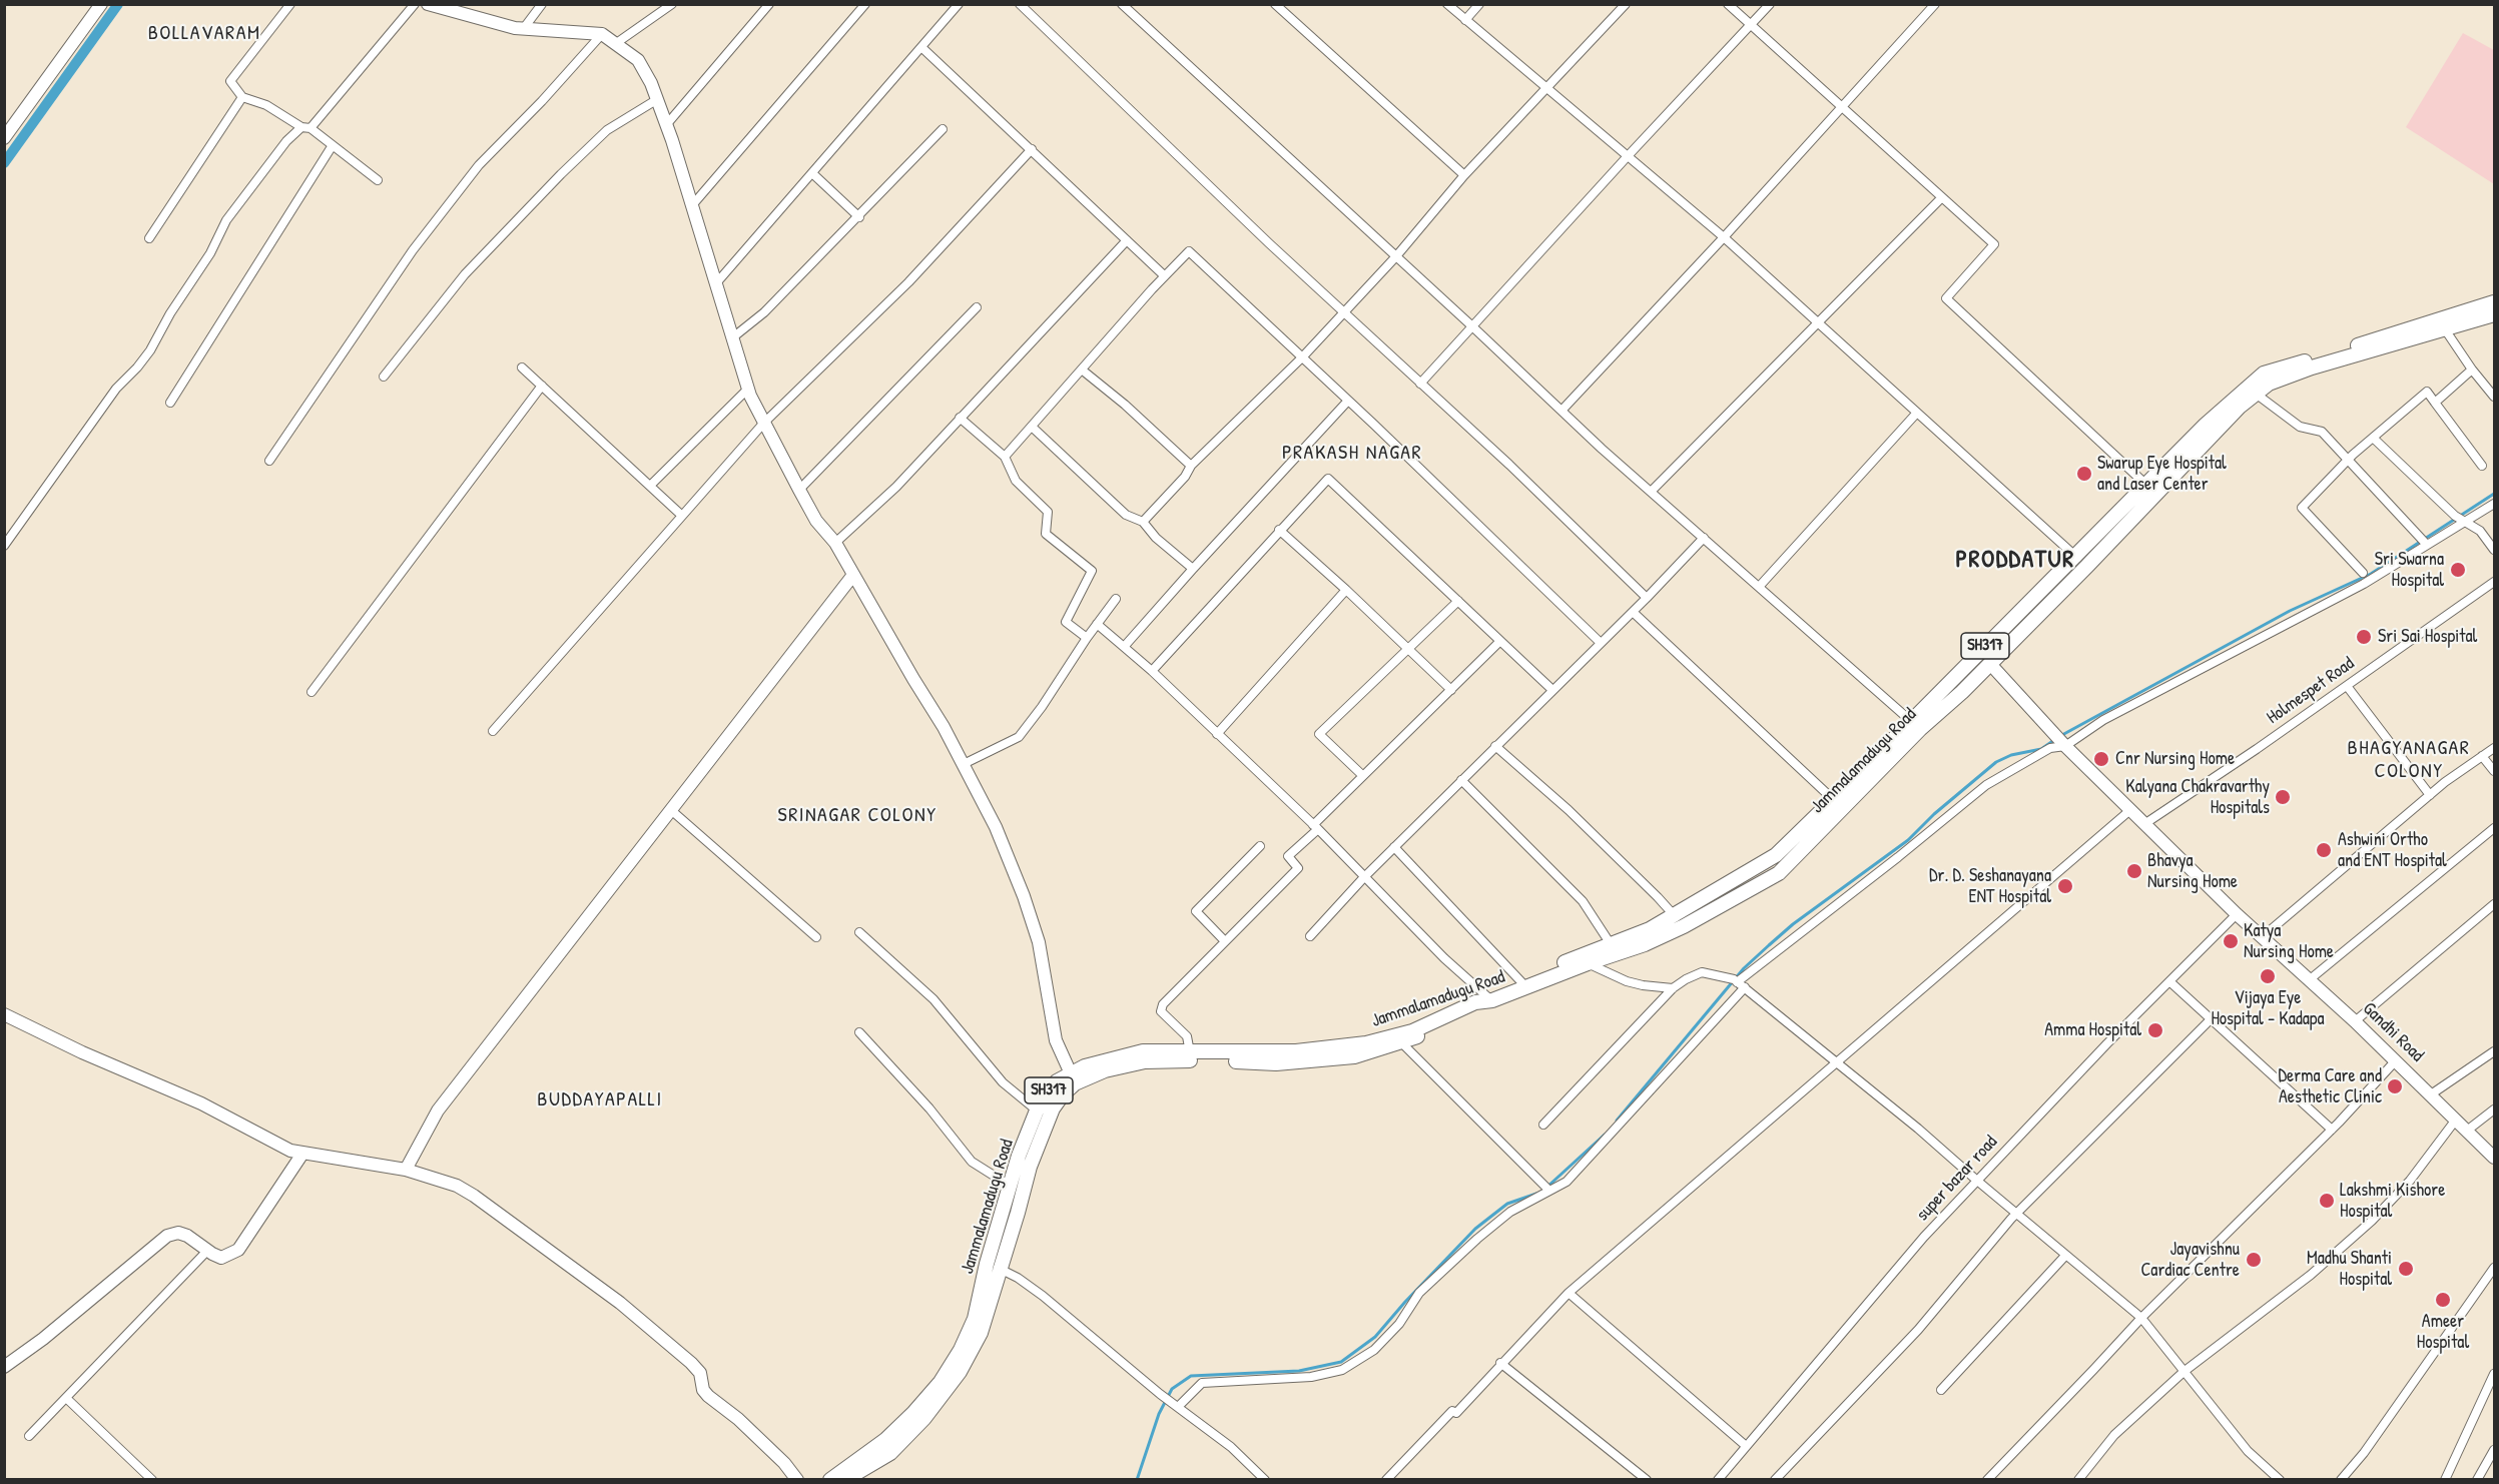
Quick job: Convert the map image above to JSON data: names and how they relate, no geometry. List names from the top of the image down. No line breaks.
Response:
{"streets":{"main road":["SH317","Jammalamadugu Road","Gandhi Road"],"street":["Holmespet Road","super bazar road"]},"crossings":[["SH317","Jammalamadugu Road"],["Holmespet Road","Gandhi Road"],["Jammalamadugu Road","Gandhi Road"],["Gandhi Road","super bazar road"]],"districts":["BOLLAVARAM","PRAKASH NAGAR","PRODDATUR","BHAGYANAGAR COLONY","SRINAGAR COLONY","BUDDAYAPALLI"],"places":["Swarup Eye Hospital and Laser Center","Sri Swarna Hospital","Sri Sai Hospital","Cnr Nursing Home","Kalyana Chakravarthy Hospitals","Ashwini Ortho and ENT Hospital","Bhavya Nursing Home","Dr. D. Seshanayana ENT Hospital","Katya Nursing Home","Vijaya Eye Hospital - Kadapa","Amma Hospital","Derma Care and Aesthetic Clinic","Lakshmi Kishore Hospital","Jayavishnu Cardiac Centre","Madhu Shanti Hospital","Ameer Hospital"]}
